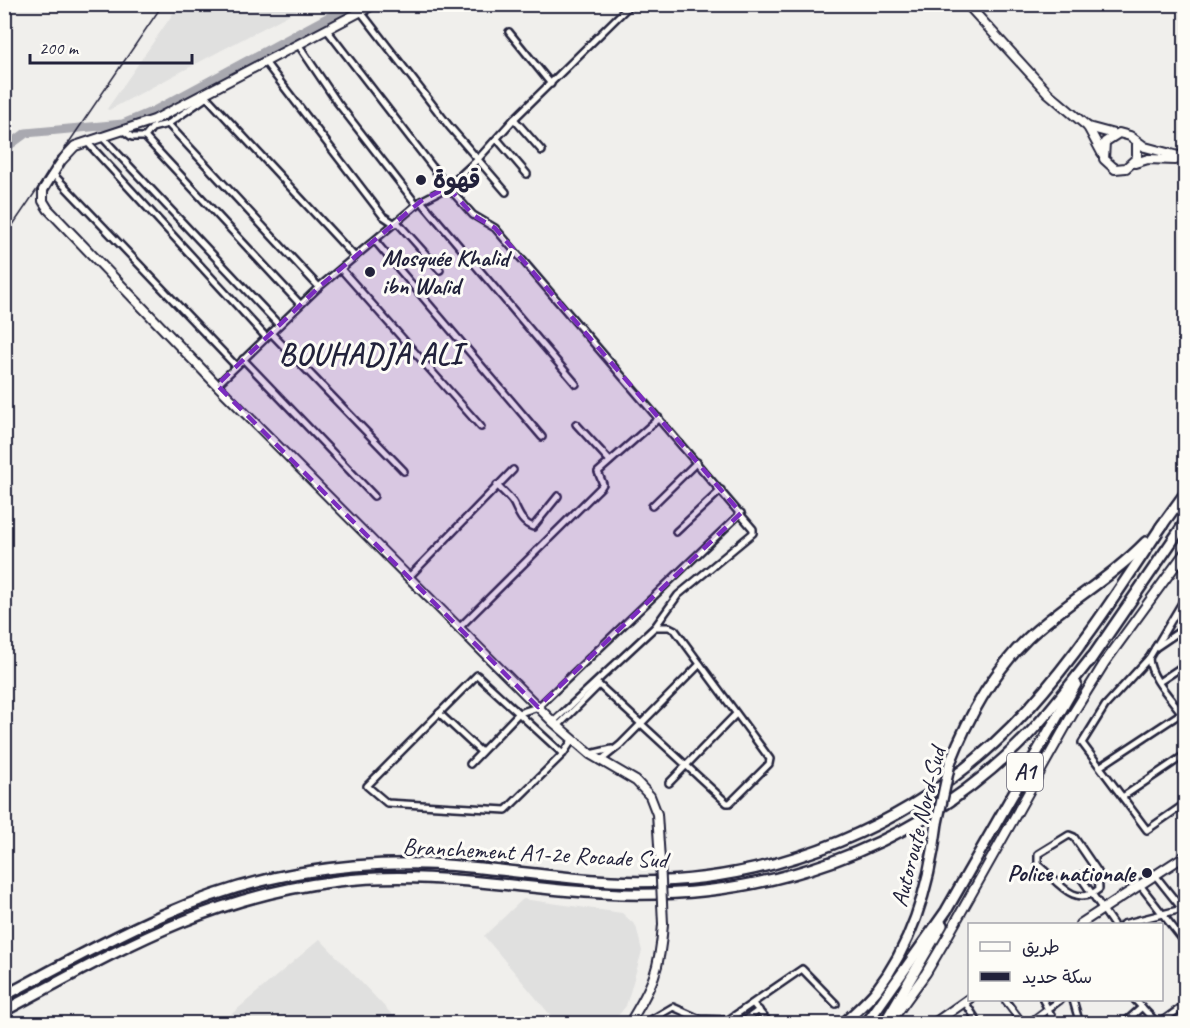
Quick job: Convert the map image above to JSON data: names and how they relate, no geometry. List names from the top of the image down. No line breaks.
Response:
{"streets":{"highway":["A1","Autoroute Nord-Sud","Branchement A1-2e Rocade Sud"]},"crossings":[["Autoroute Nord-Sud","Branchement A1-2e Rocade Sud"]],"districts":["BOUHADJA ALI"],"places":["قهوة","Mosquée Khalid ibn Walid","Police nationale"],"legend":["طريق","سكة حديد"],"scale_bar":"200 m"}
